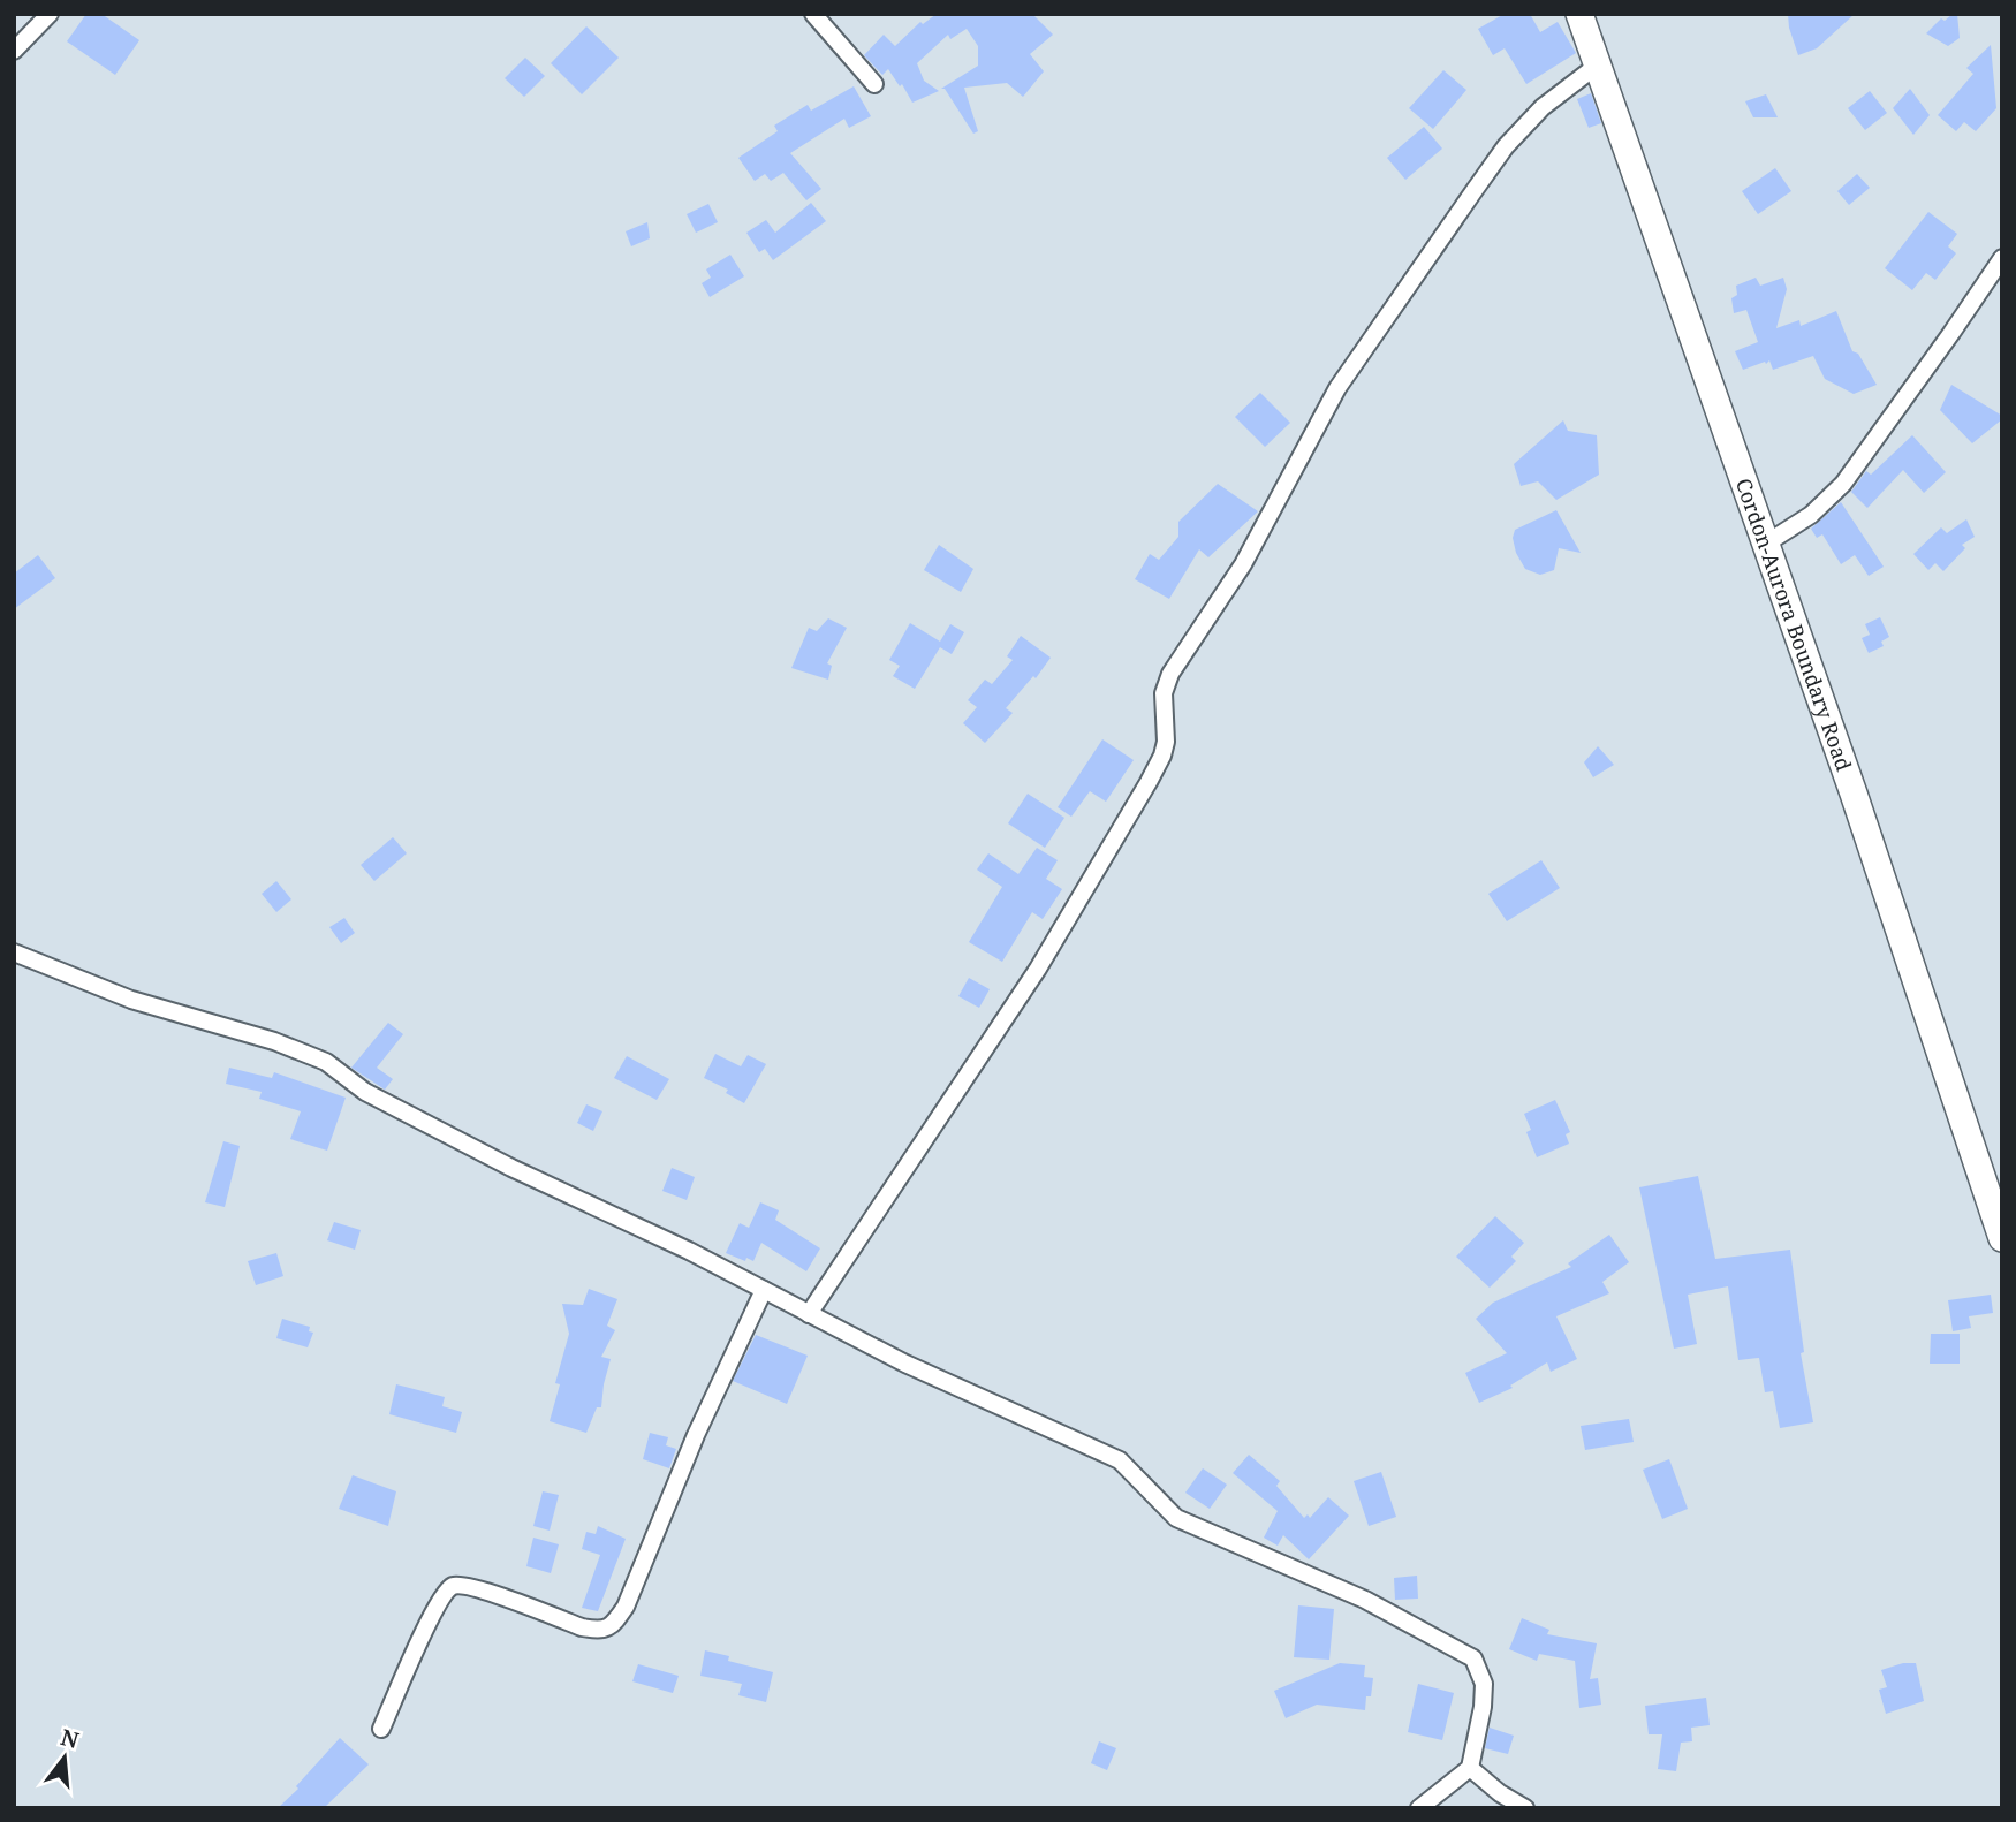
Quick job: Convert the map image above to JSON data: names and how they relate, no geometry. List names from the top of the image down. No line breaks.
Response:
{"streets":{"main road":["Cordon-Aurora Boundary Road"]},"north":"top"}
